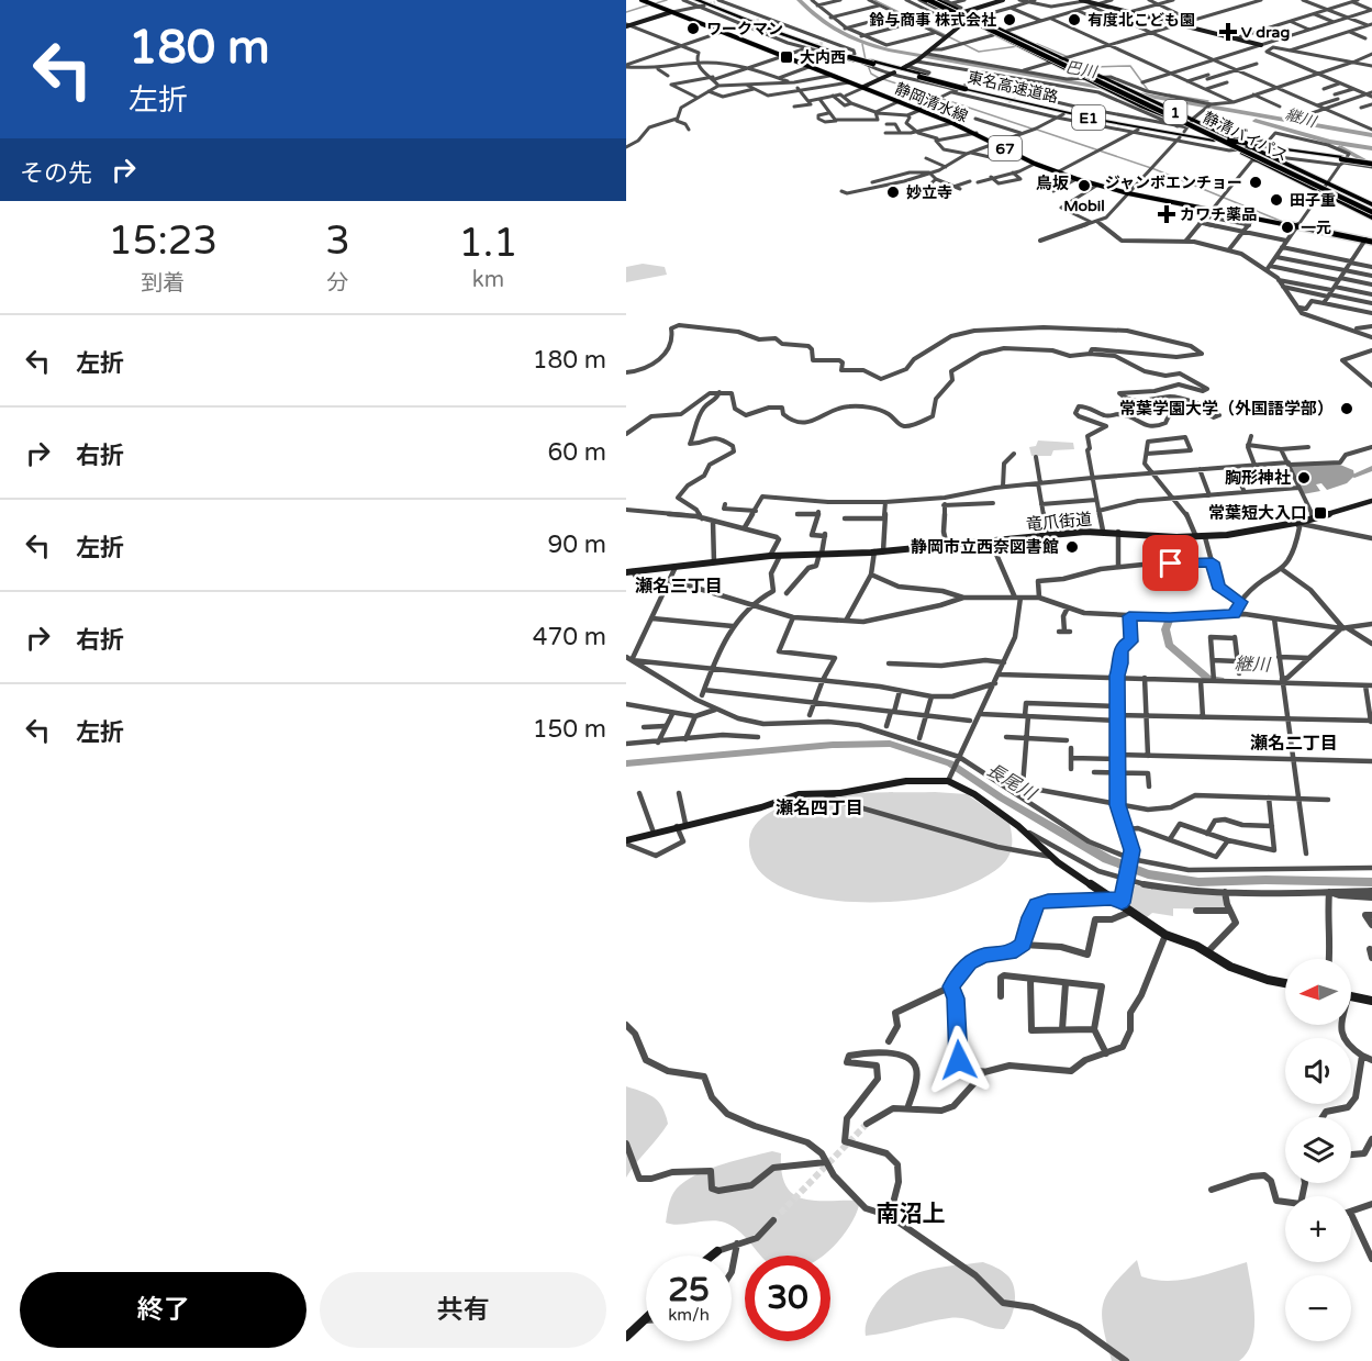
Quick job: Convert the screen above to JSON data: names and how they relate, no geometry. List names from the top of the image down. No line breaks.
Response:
{"streets":{"highway":["東名高速道路","1","E1","静清バイパス"],"main road":["静岡清水線","67"],"street":["竜爪街道"]},"crossings":[["東名高速道路","1"],["1","静清バイパス"]],"districts":["鳥坂","瀬名三丁目","瀬名二丁目","瀬名四丁目","南沼上"],"water":["巴川","継川","長尾川"],"places":{"other":["鈴与商事 株式会社","有度北こども園","ワークマン","ジャンボエンチョー","Mobil","妙立寺","田子重","一元","常葉学園大学（外国語学部）","胸形神社","静岡市立西奈図書館"],"health":["V drag","カワチ薬品"],"transit":["大内西","常葉短大入口"]},"north":"left","page":{"turn":["180 m","左折"],"then":"その先","eta":["15:23","到着","3","分","1.1","km"],"list":[{"name":"左折","value":"180 m"},{"name":"右折","value":"60 m"},{"name":"左折","value":"90 m"},{"name":"右折","value":"470 m"},{"name":"左折","value":"150 m"}],"map_buttons":["+","−"],"speed":"25 km/h","limit":"30","buttons":["終了","共有"]}}
